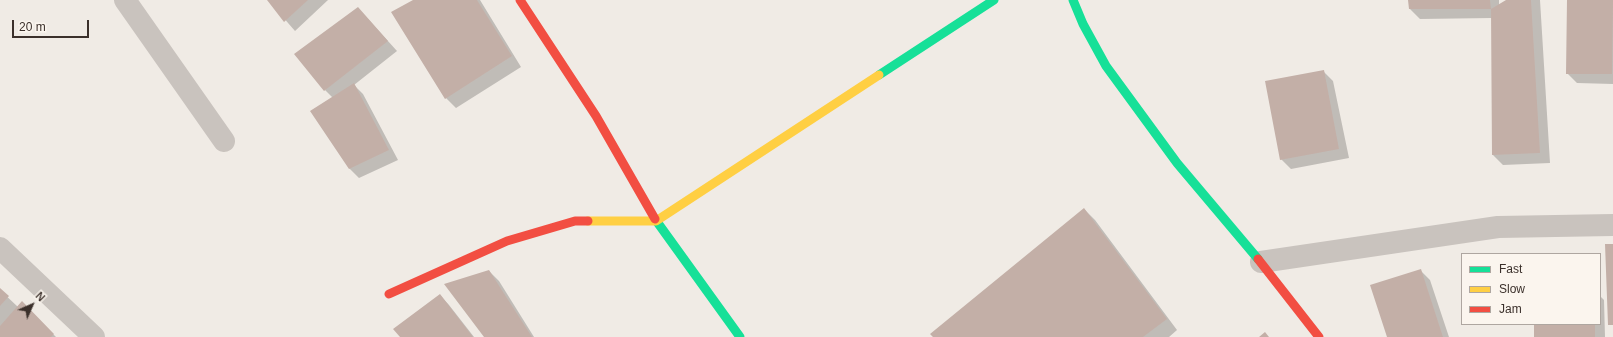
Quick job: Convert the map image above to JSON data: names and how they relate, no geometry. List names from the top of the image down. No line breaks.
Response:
{"legend":["Fast","Slow","Jam"],"scale_bar":"20 m","north":"top right"}
